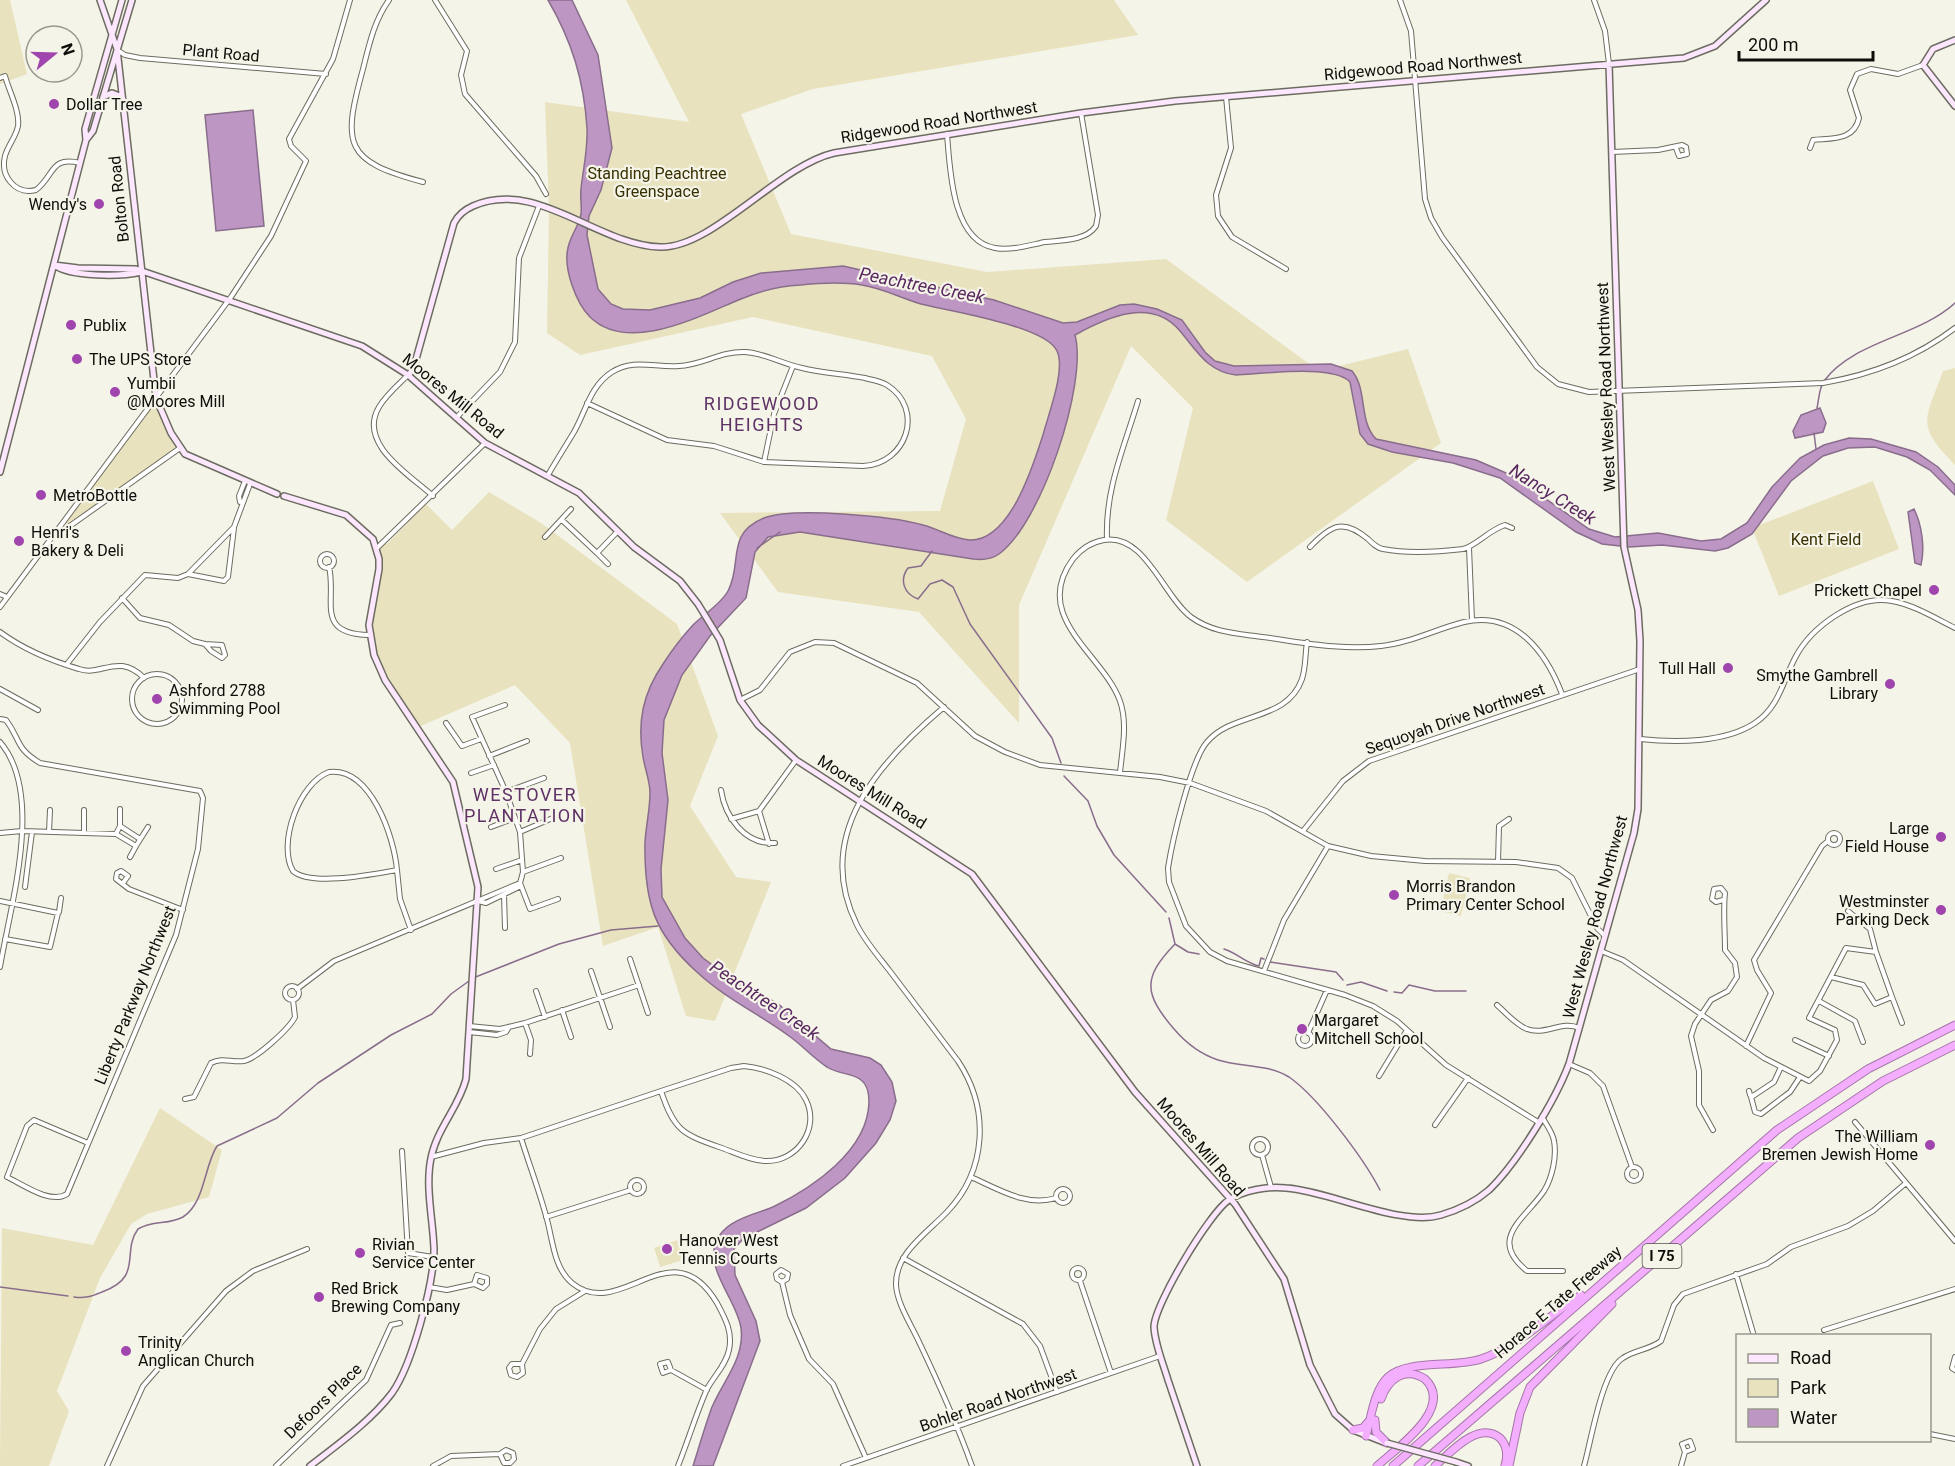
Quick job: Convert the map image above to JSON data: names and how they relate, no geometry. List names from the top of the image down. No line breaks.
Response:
{"streets":{"highway":["I 75","Horace E Tate Freeway"],"street":["Plant Road","Ridgewood Road Northwest","Bolton Road","West Wesley Road Northwest","Moores Mill Road","Sequoyah Drive Northwest","Liberty Parkway Northwest","Bohler Road Northwest","Defoors Place"]},"crossings":[["Plant Road","Bolton Road"],["Ridgewood Road Northwest","West Wesley Road Northwest"],["Ridgewood Road Northwest","Moores Mill Road"],["Bolton Road","Moores Mill Road"],["West Wesley Road Northwest","Moores Mill Road"],["West Wesley Road Northwest","Sequoyah Drive Northwest"]],"districts":["RIDGEWOOD HEIGHTS","WESTOVER PLANTATION"],"water":["Peachtree Creek","Nancy Creek"],"parks":["Standing Peachtree Greenspace","Kent Field"],"places":["Dollar Tree","Wendy's","Publix","The UPS Store","Yumbii @Moores Mill","MetroBottle","Henri's Bakery & Deli","Prickett Chapel","Tull Hall","Smythe Gambrell Library","Ashford 2788 Swimming Pool","Large Field House","Morris Brandon Primary Center School","Westminster Parking Deck","Margaret Mitchell School","The William Bremen Jewish Home","Hanover West Tennis Courts","Rivian Service Center","Red Brick Brewing Company","Trinity Anglican Church"],"legend":["Road","Park","Water"],"scale_bar":"200 m","north":"right"}
